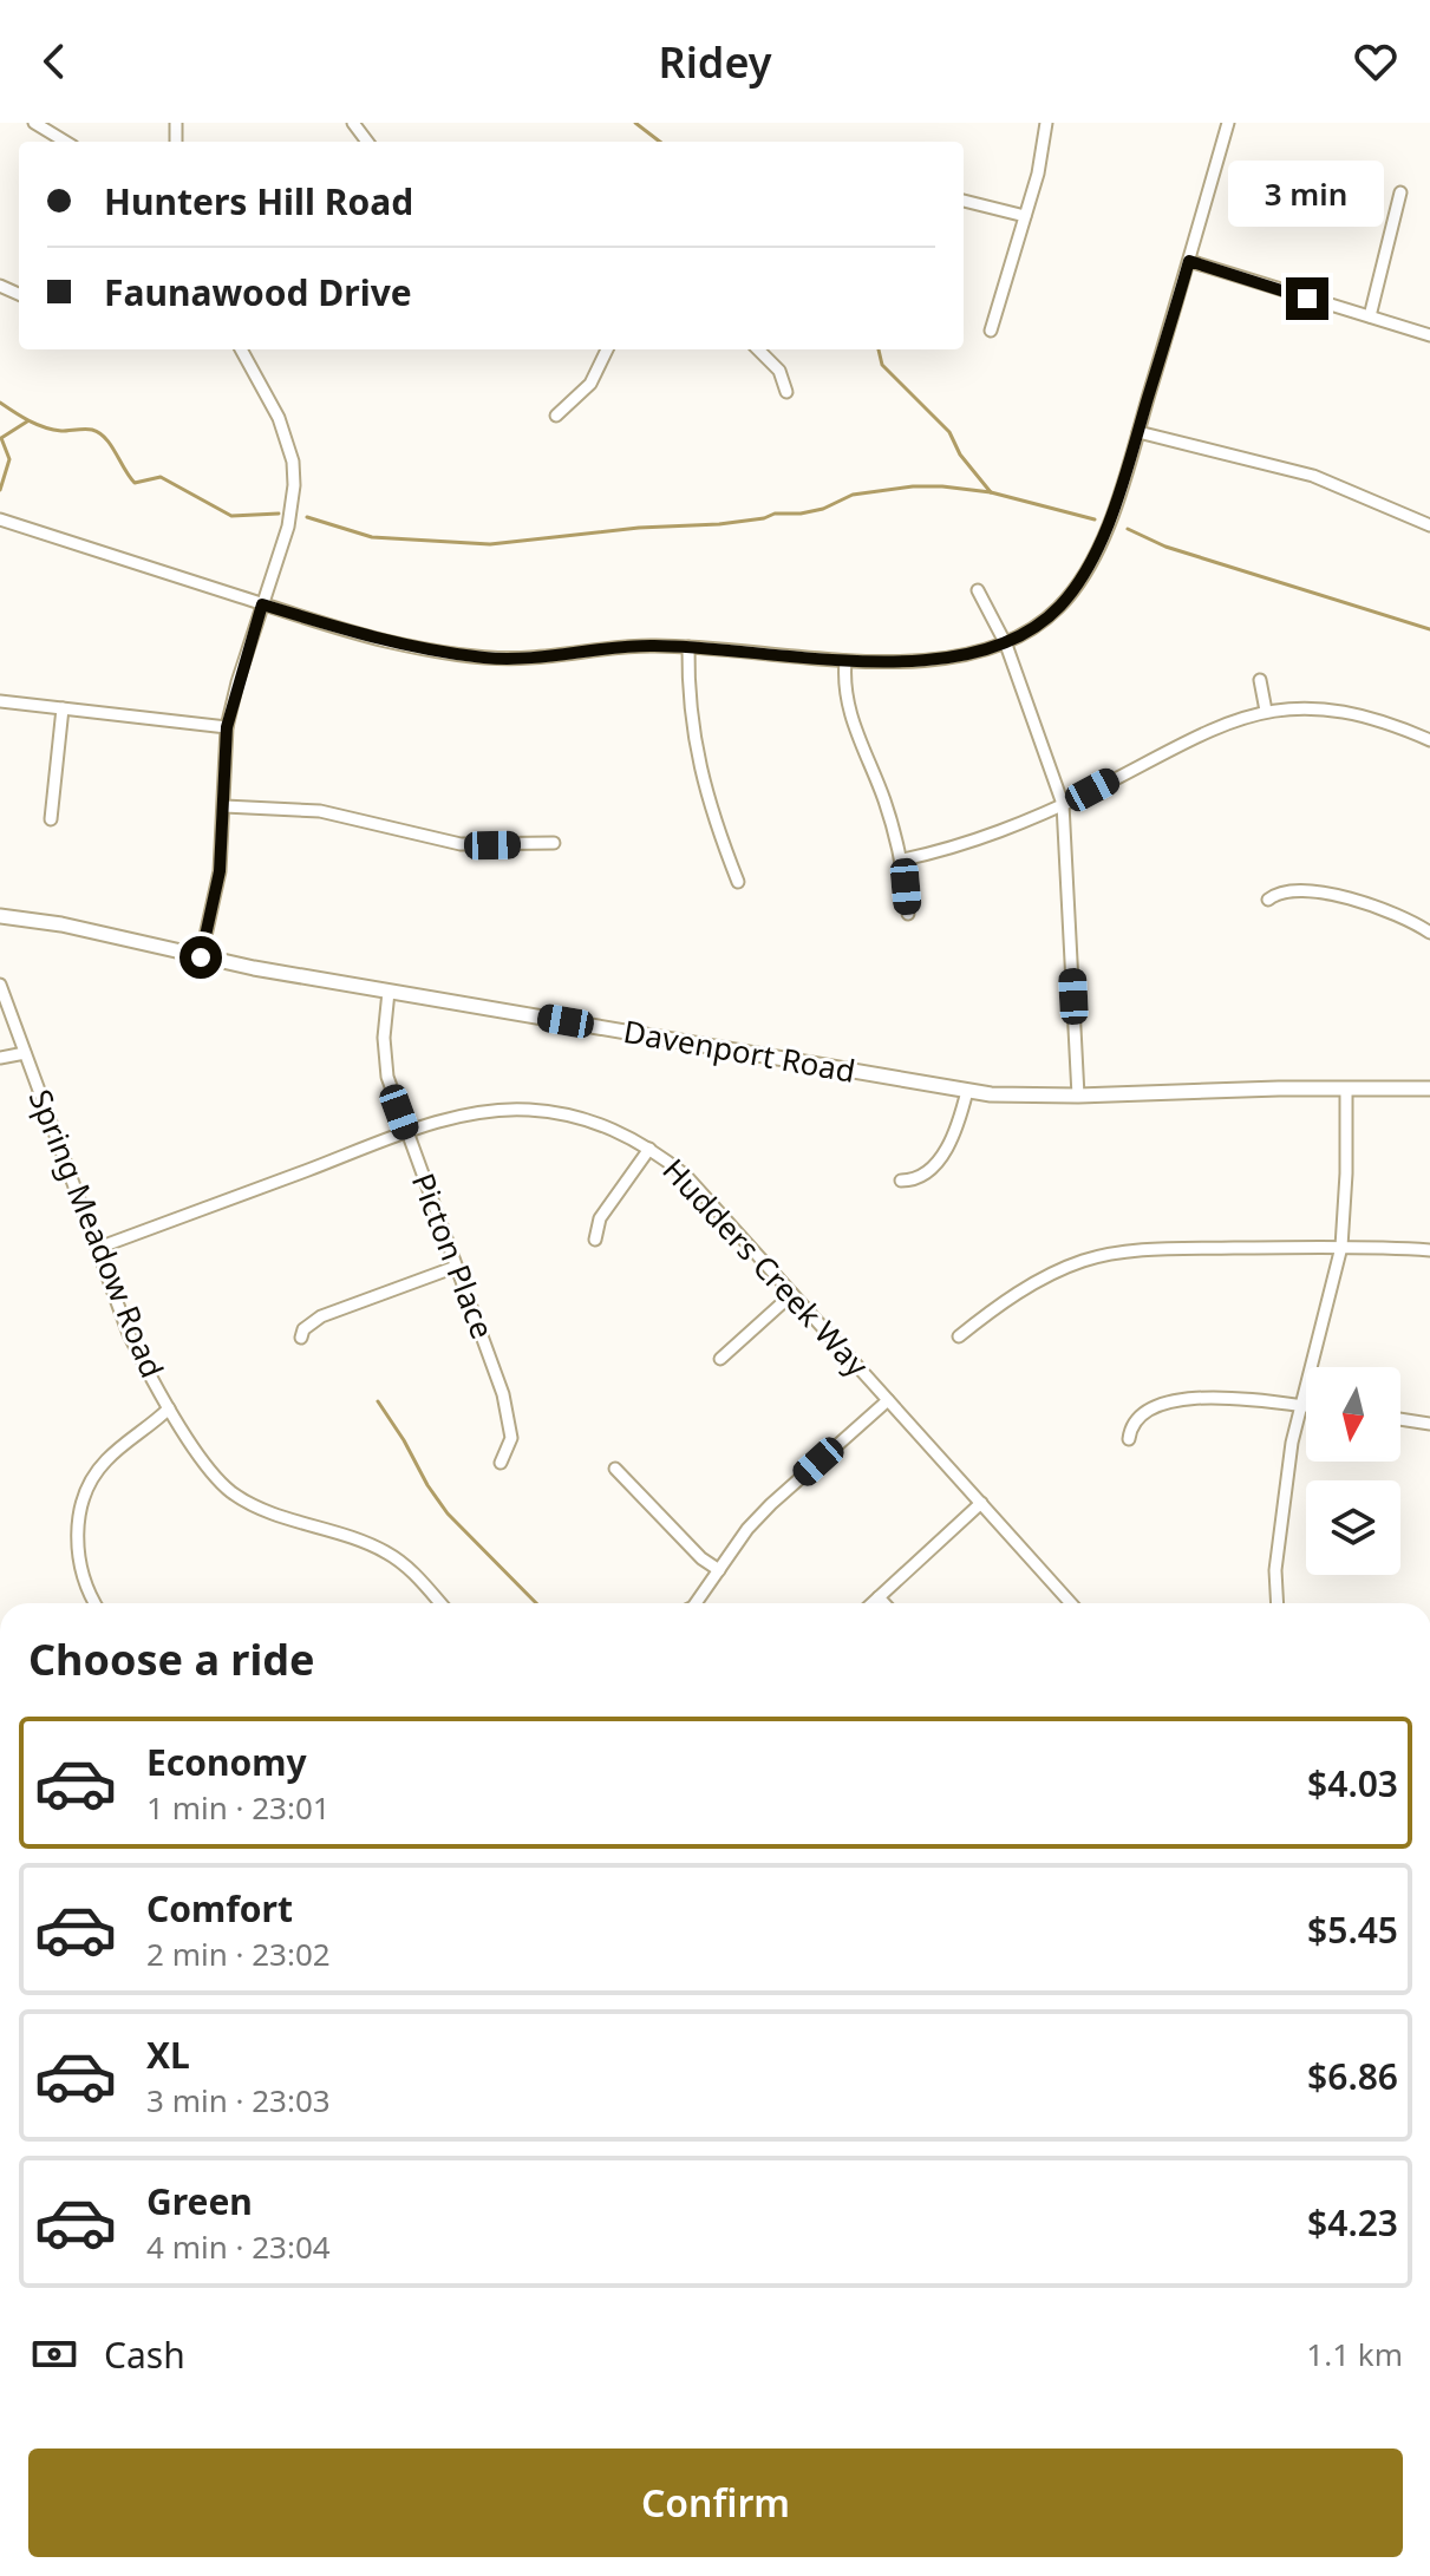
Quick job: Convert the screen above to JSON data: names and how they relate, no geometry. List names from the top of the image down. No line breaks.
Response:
{"streets":{"street":["Davenport Road","Spring Meadow Road","Picton Place","Hudders Creek Way"]},"crossings":[["Davenport Road","Picton Place"],["Spring Meadow Road","Hudders Creek Way"],["Picton Place","Hudders Creek Way"]],"north":"bottom","page":{"header":"Ridey","banner":["Hunters Hill Road","Faunawood Drive"],"bubble":"3 min","heading":"Choose a ride","list":[{"name":"Economy","note":"1 min · 23:01","value":"$4.03"},{"name":"Comfort","note":"2 min · 23:02","value":"$5.45"},{"name":"XL","note":"3 min · 23:03","value":"$6.86"},{"name":"Green","note":"4 min · 23:04","value":"$4.23"}],"pay":["Cash","1.1 km"],"buttons":"Confirm"}}
